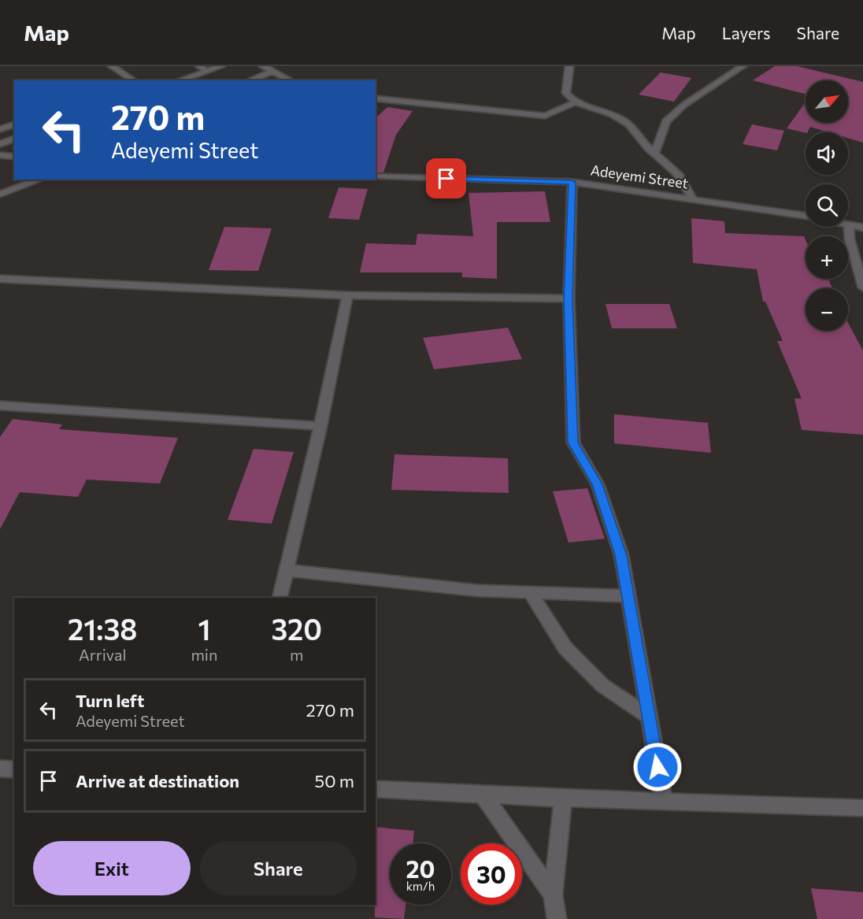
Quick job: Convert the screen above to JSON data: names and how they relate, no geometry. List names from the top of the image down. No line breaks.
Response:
{"streets":{"street":["Adeyemi Street"]},"north":"top right","page":{"header":"Map","nav":["Map","Layers","Share"],"map_buttons":["+","−"],"turn":["270 m","Adeyemi Street"],"eta":["21:38","Arrival","1","min","320","m"],"list":[{"name":"Turn left","note":"Adeyemi Street","value":"270 m"},{"name":"Arrive at destination","value":"50 m"}],"buttons":["Exit","Share"],"speed":"20 km/h","limit":"30"}}
